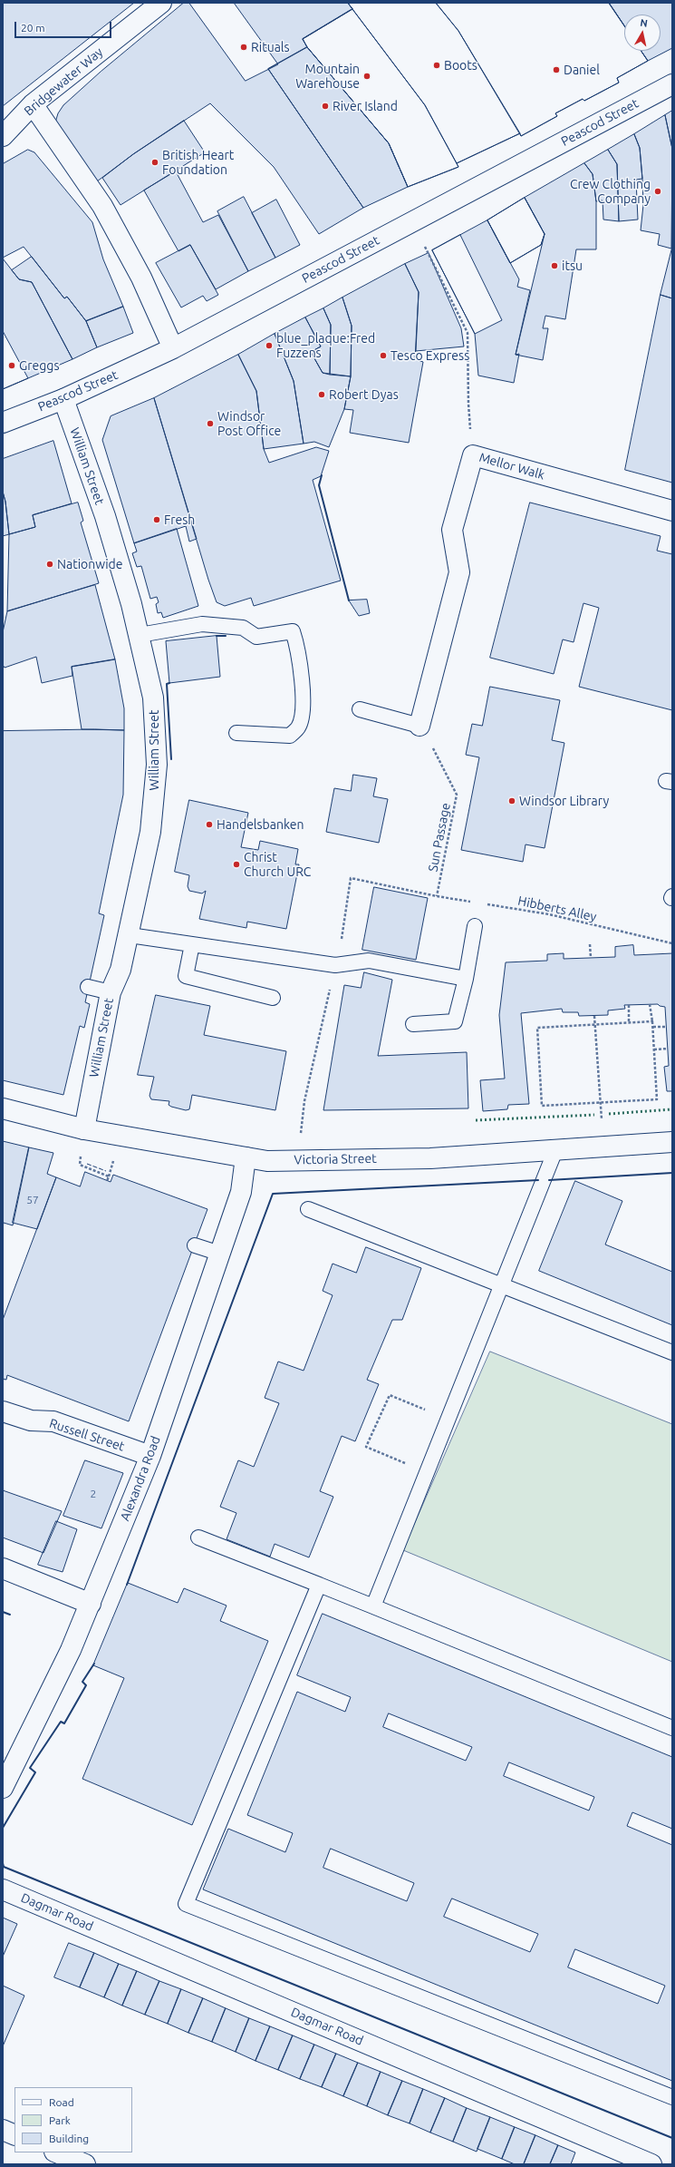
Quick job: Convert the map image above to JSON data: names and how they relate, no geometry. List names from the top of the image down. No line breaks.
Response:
{"streets":{"street":["Bridgewater Way","Peascod Street","William Street","Mellor Walk","Victoria Street","Russell Street","Alexandra Road","Dagmar Road"],"path":["Sun Passage","Hibberts Alley"]},"crossings":[["Peascod Street","William Street"],["William Street","Victoria Street"],["Mellor Walk","Sun Passage"],["Victoria Street","Alexandra Road"],["Russell Street","Alexandra Road"]],"places":["Rituals","Boots","Daniel","Mountain Warehouse","River Island","British Heart Foundation","Crew Clothing Company","itsu","blue_plaque:Fred Fuzzens","Tesco Express","Greggs","Robert Dyas","Windsor Post Office","Fresh","Nationwide","Windsor Library","Handelsbanken","Christ Church URC"],"house_numbers":["57","2"],"legend":["Road","Park","Building"],"scale_bar":"20 m","north":"top"}
